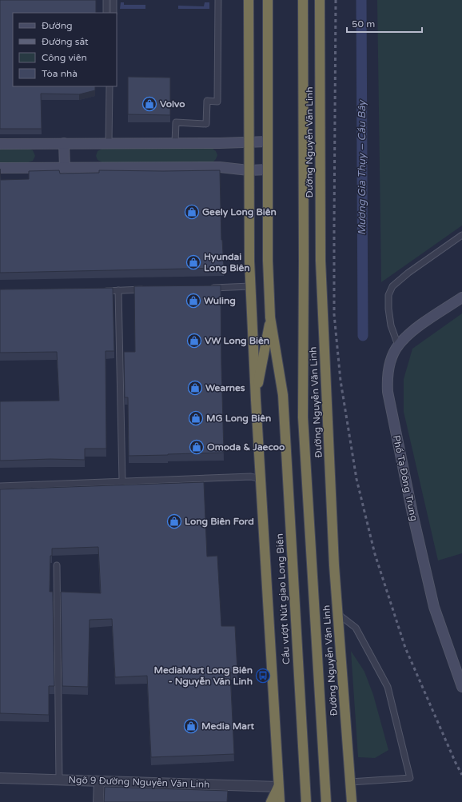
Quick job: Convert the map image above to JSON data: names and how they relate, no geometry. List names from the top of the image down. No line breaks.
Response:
{"streets":{"highway":["Đường Nguyễn Văn Linh","Cầu vượt Nút giao Long Biên"],"street":["Phố Tạ Đông Trung","Ngõ 9 Đường Nguyễn Văn Linh"]},"water":["Mương Gia Thụy – Cầu Bây"],"places":{"shop":["Volvo","Geely Long Biên","Hyundai Long Biên","Wuling","VW Long Biên","Wearnes","MG Long Biên","Omoda & Jaecoo","Long Biên Ford","Media Mart"],"bus stop":["MediaMart Long Biên - Nguyễn Văn Linh"]},"legend":["Đường","Đường sắt","Công viên","Tòa nhà"],"scale_bar":"50 m"}
